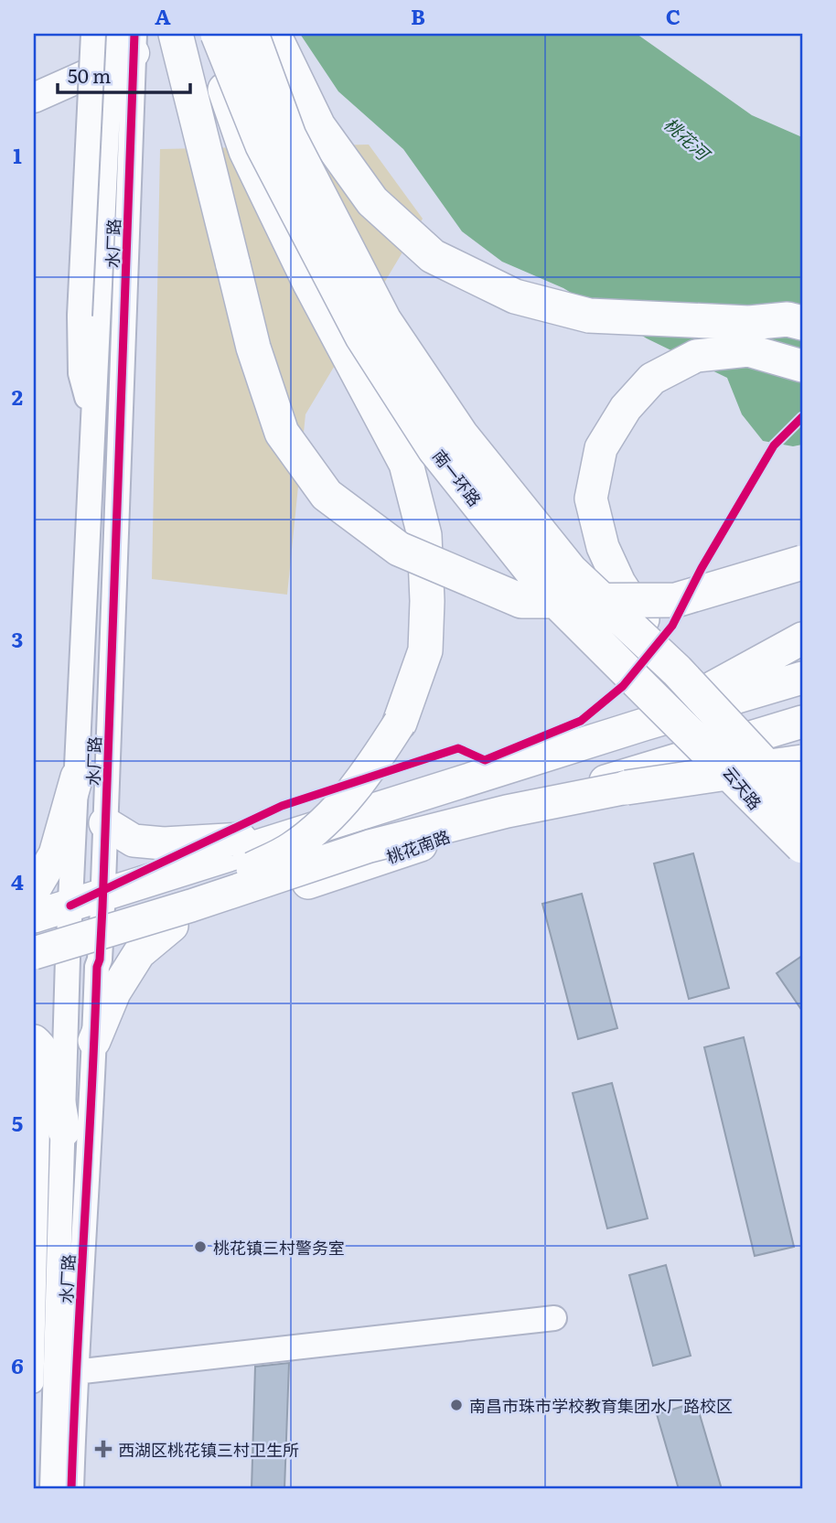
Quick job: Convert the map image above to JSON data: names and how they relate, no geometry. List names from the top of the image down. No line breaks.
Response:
{"streets":{"highway":["南一环路"],"main road":["云天路","桃花南路"],"street":["水厂路"]},"crossings":[["水厂路","桃花南路"],["南一环路","云天路"],["云天路","桃花南路"]],"water":["桃花河"],"places":{"other":["桃花镇三村警务室","南昌市珠市学校教育集团水厂路校区"],"health":["西湖区桃花镇三村卫生所"]},"scale_bar":"50 m","grid":{"columns":["A","B","C"],"rows":["1","2","3","4","5","6"]}}
